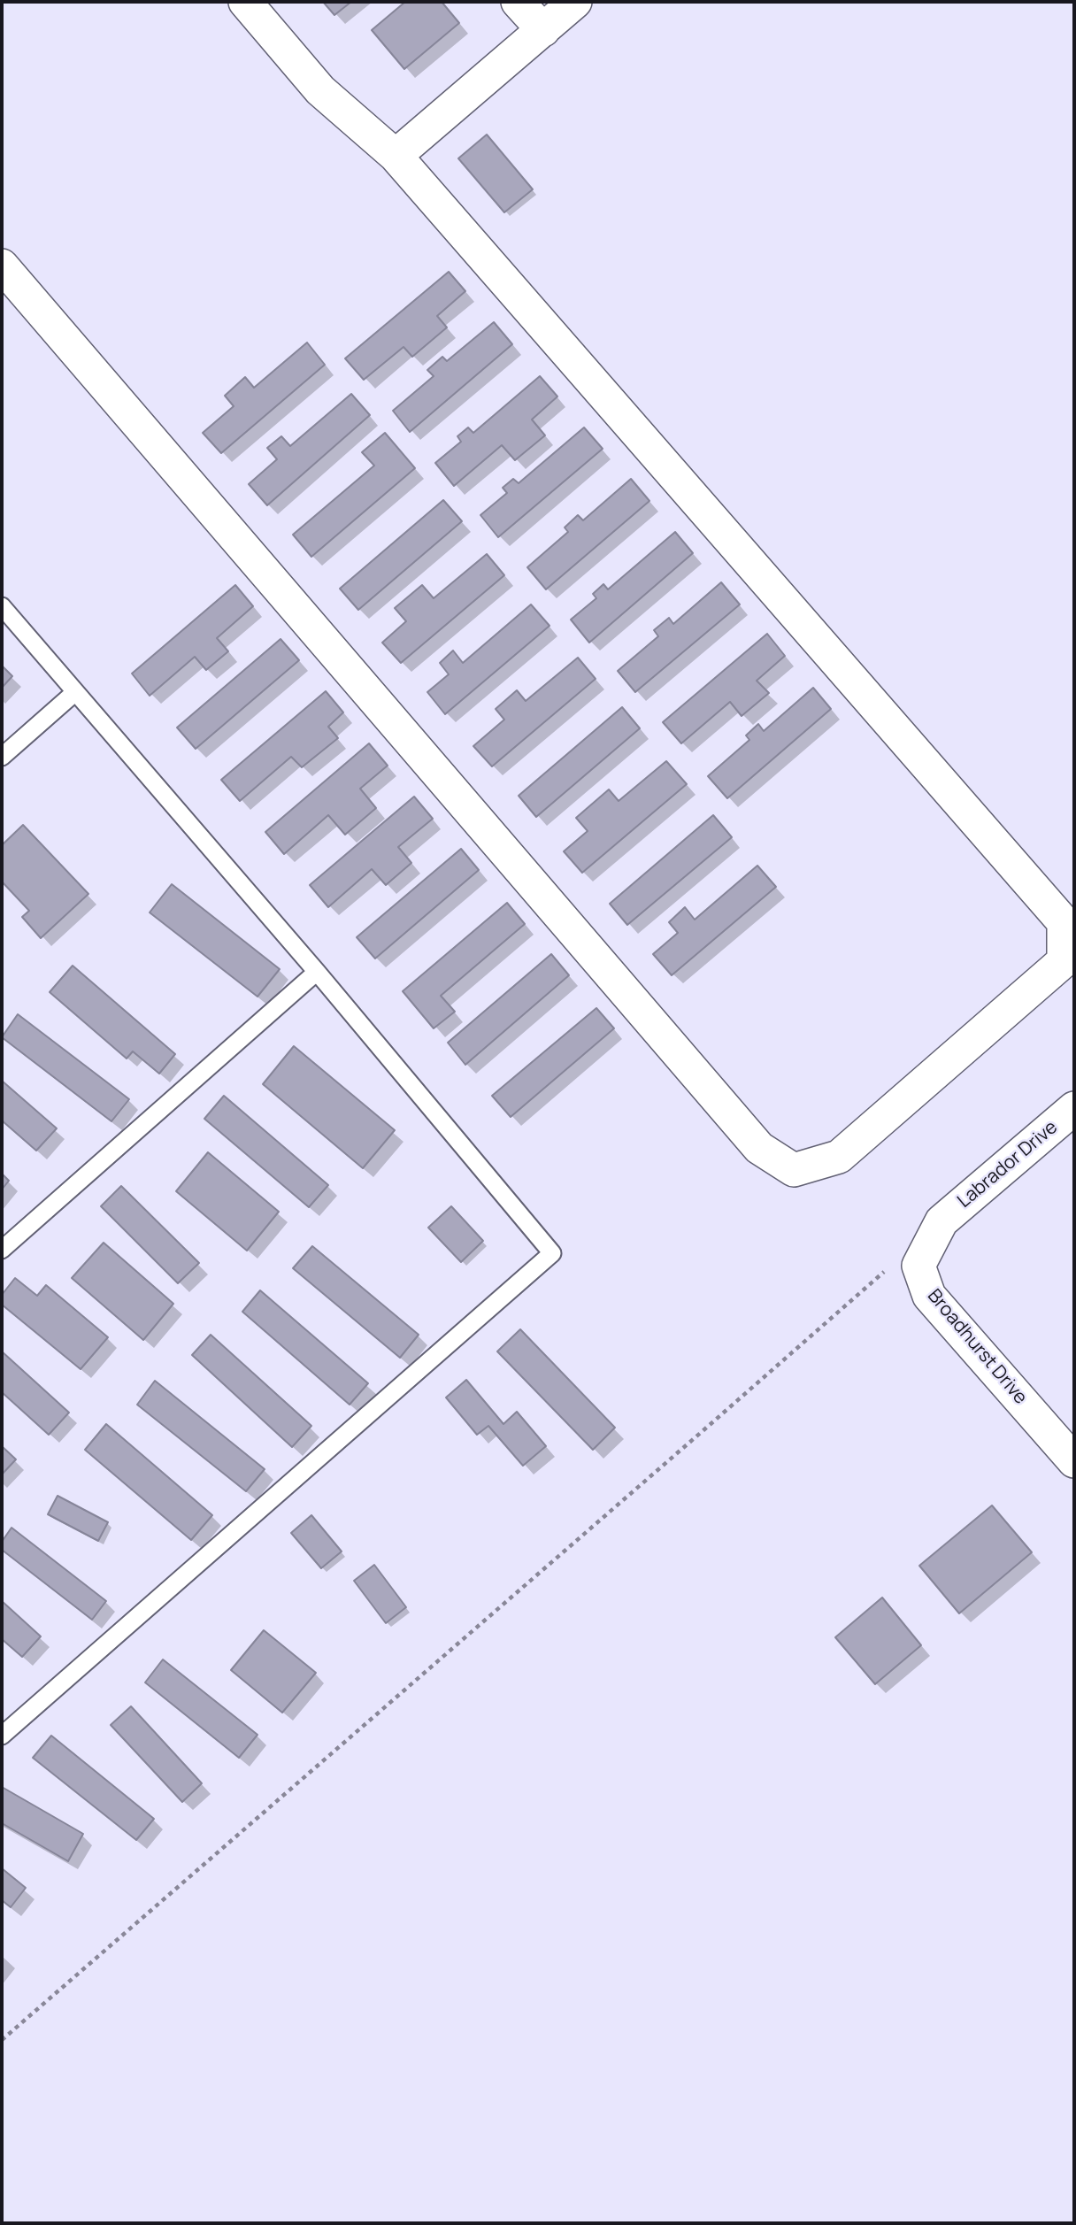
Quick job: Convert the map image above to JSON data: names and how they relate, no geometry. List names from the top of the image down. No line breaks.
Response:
{"streets":{"street":["Labrador Drive","Broadhurst Drive"]},"crossings":[["Labrador Drive","Broadhurst Drive"]]}
